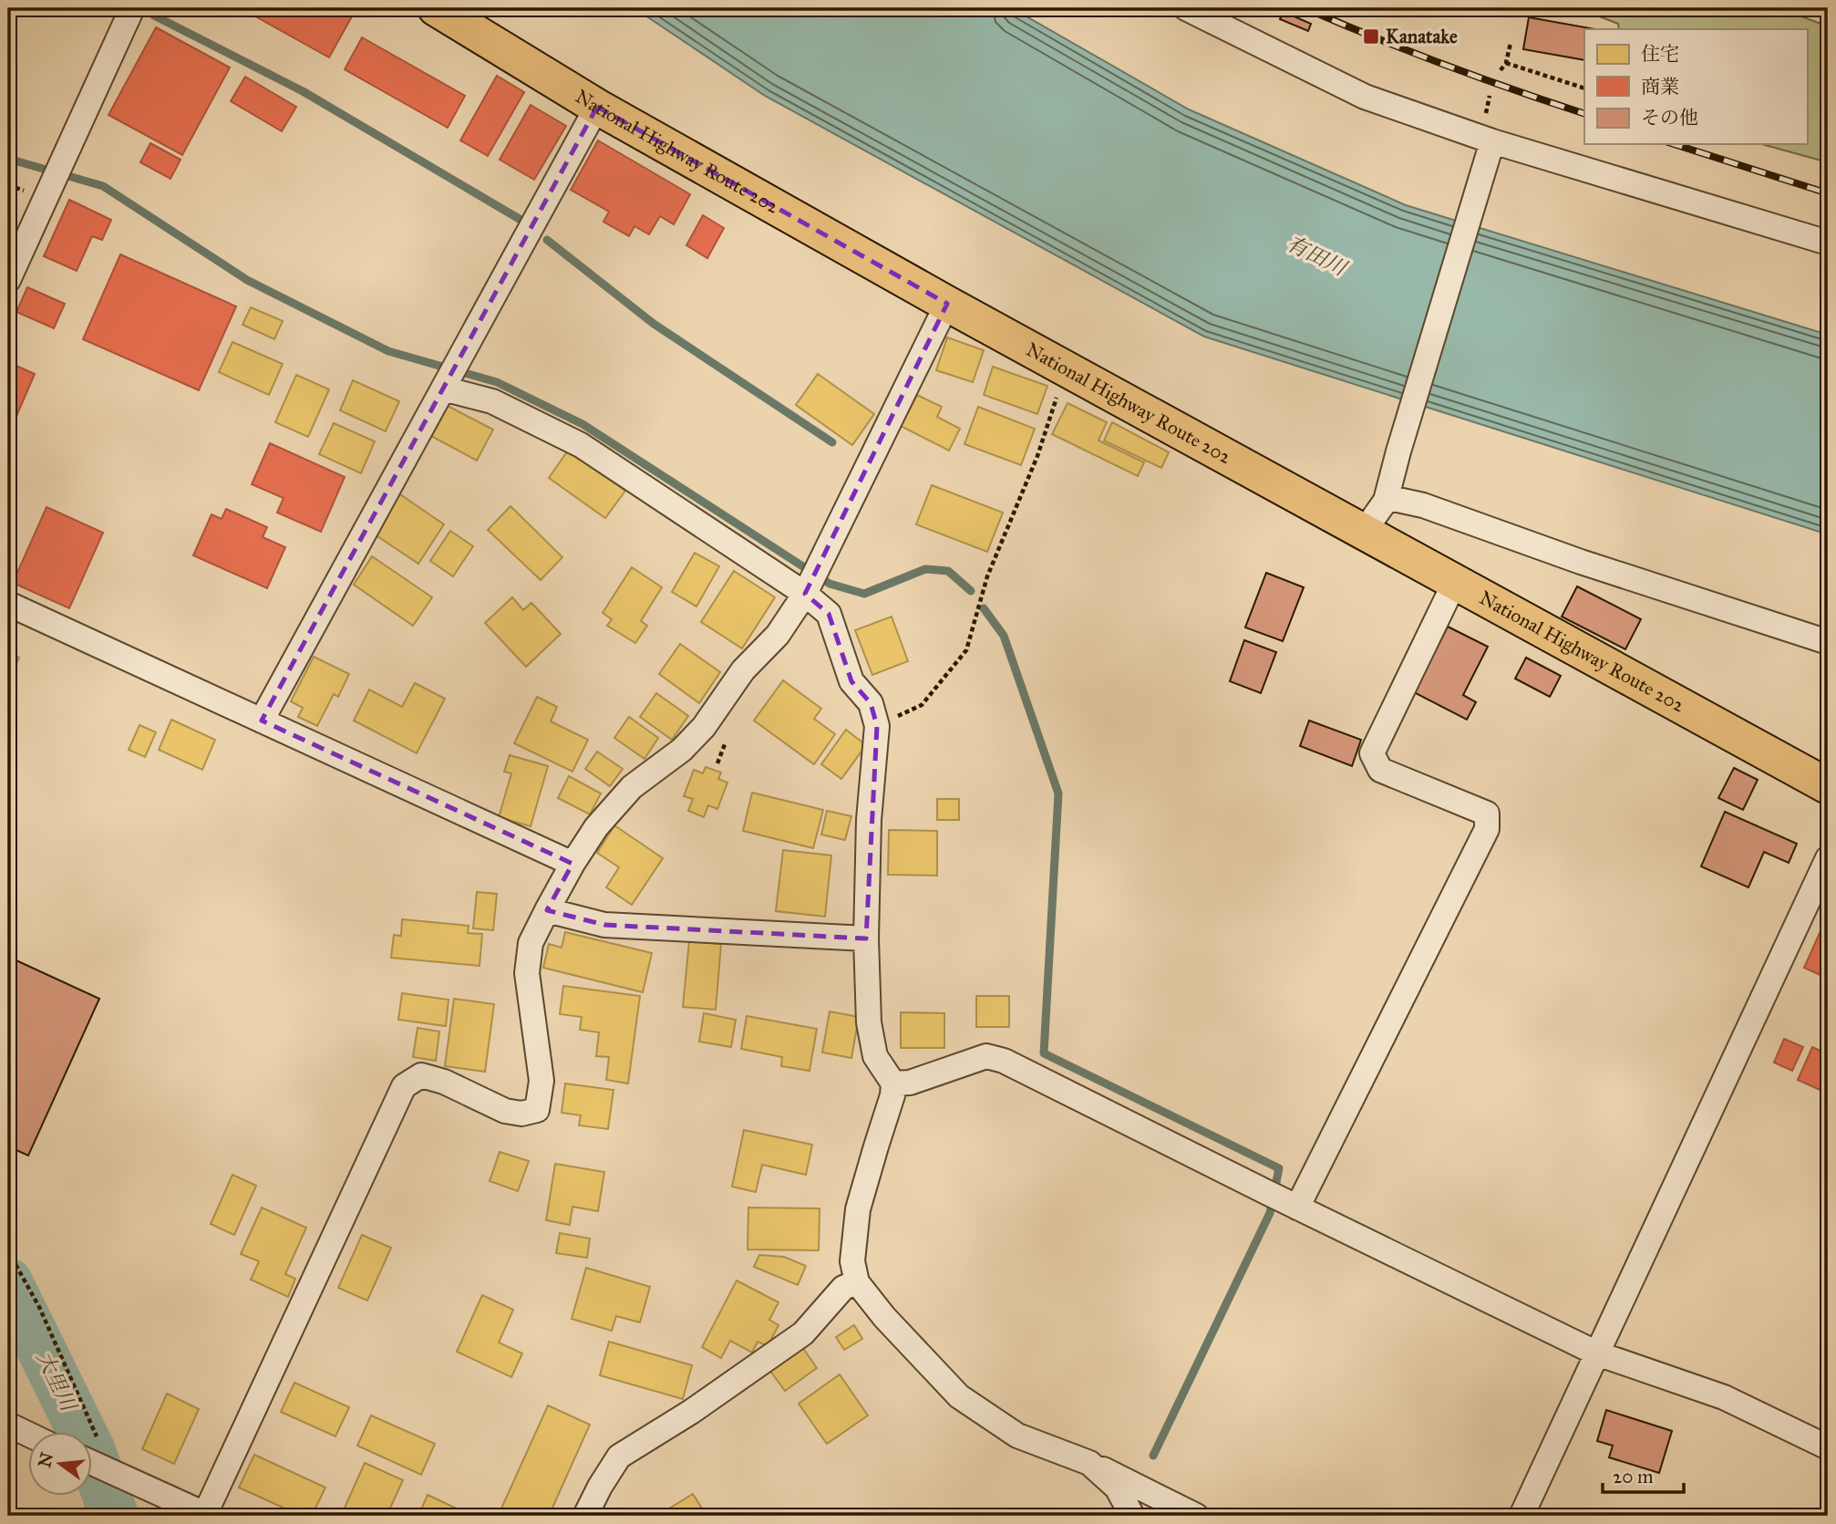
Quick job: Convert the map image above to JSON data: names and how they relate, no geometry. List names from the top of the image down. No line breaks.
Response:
{"streets":{"highway":["National Highway Route 202"]},"water":["有田川","大里川"],"places":{"transit":["Kanatake"]},"legend":["住宅","商業","その他"],"scale_bar":"20 m","north":"left"}
